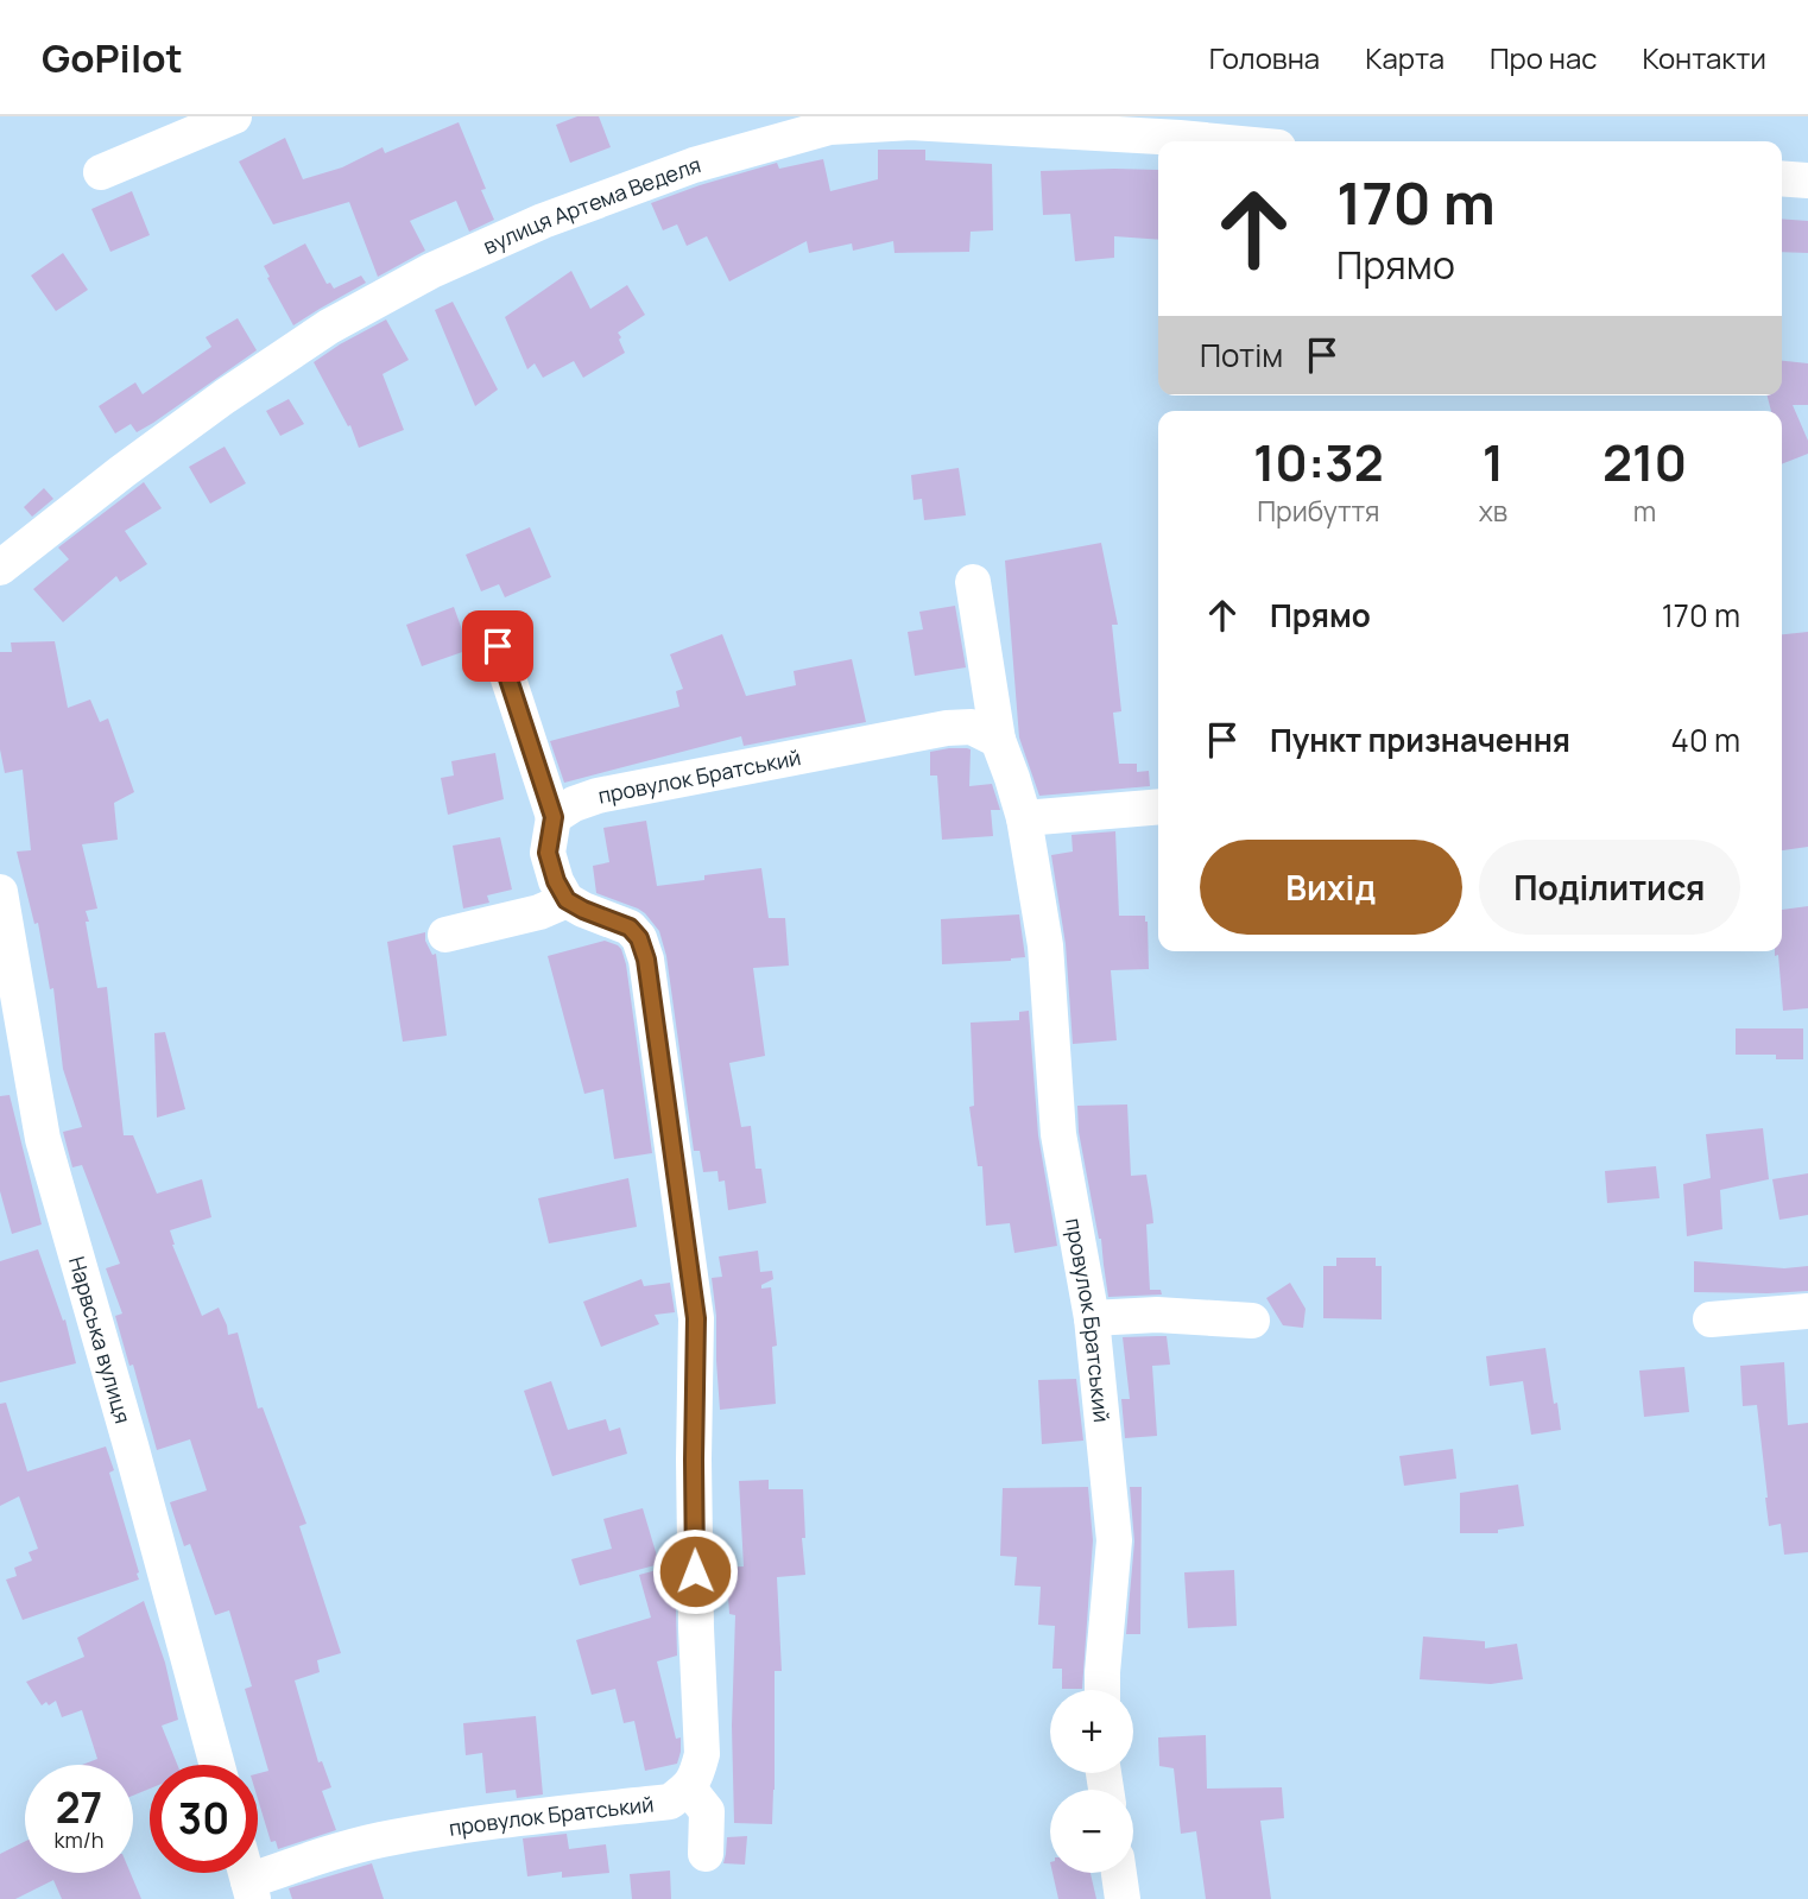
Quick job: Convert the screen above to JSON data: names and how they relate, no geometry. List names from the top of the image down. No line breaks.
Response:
{"streets":{"street":["вулиця Артема Веделя","провулок Братський","Нарвська вулиця"]},"page":{"header":"GoPilot","nav":["Головна","Карта","Про нас","Контакти"],"turn":["170 m","Прямо"],"then":"Потім","eta":["10:32","Прибуття","1","хв","210","m"],"list":[{"name":"Прямо","value":"170 m"},{"name":"Пункт призначення","value":"40 m"}],"buttons":["Вихід","Поділитися"],"map_buttons":["+","−"],"speed":"27 km/h","limit":"30"}}
